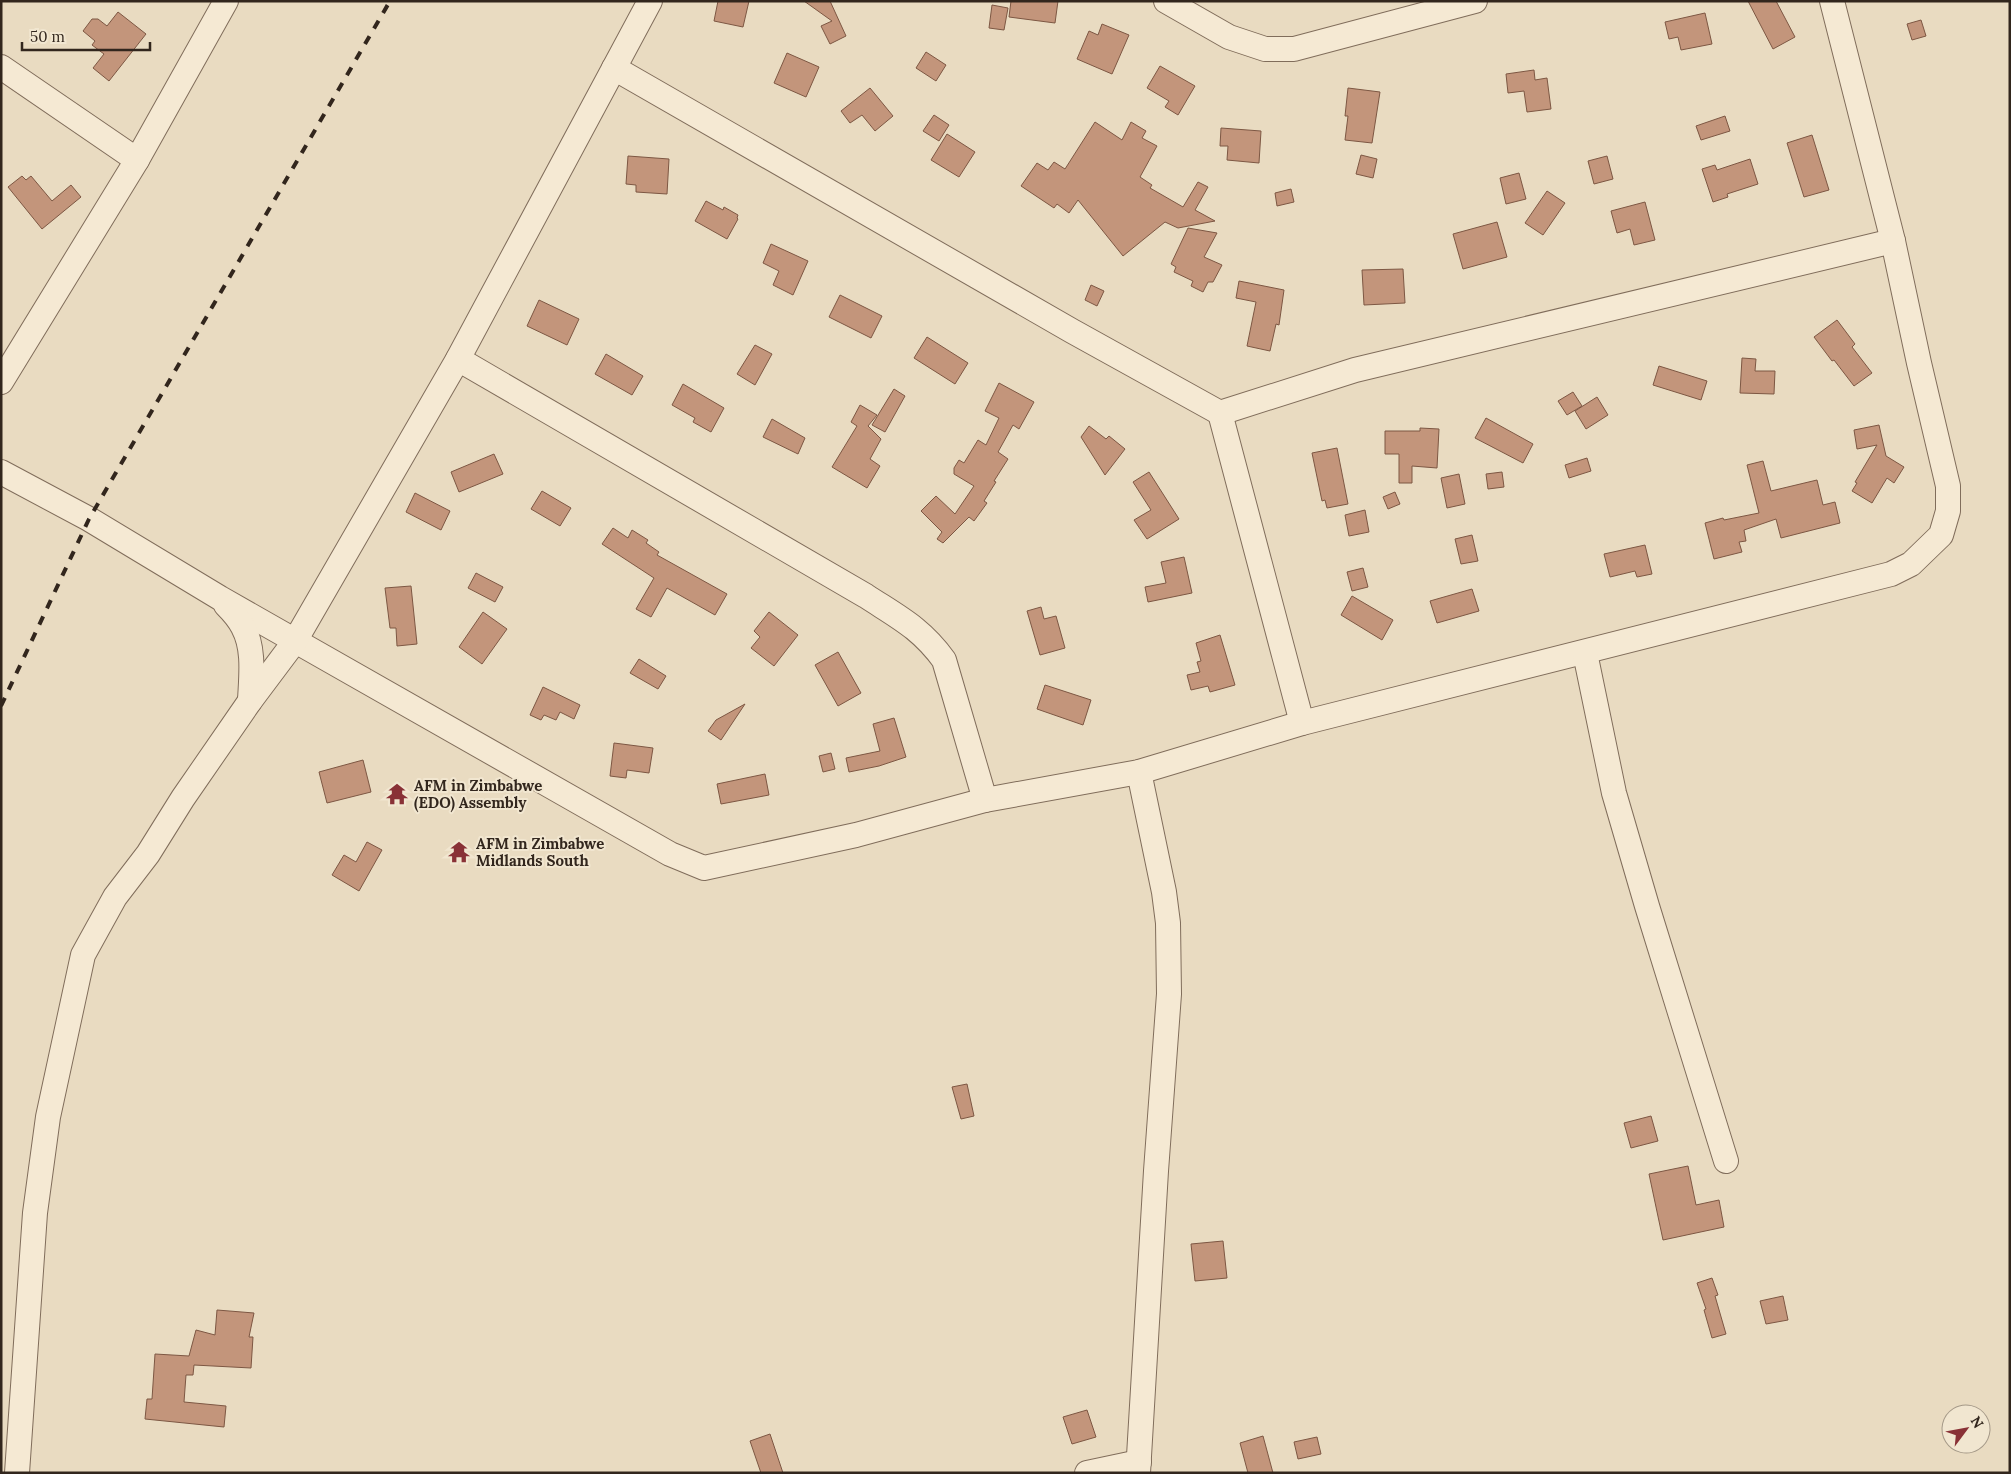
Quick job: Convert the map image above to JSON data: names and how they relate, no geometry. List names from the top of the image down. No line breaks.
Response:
{"places":{"temple":["AFM in Zimbabwe (EDO) Assembly","AFM in Zimbabwe Midlands South"]},"scale_bar":"50 m","north":"top right"}
